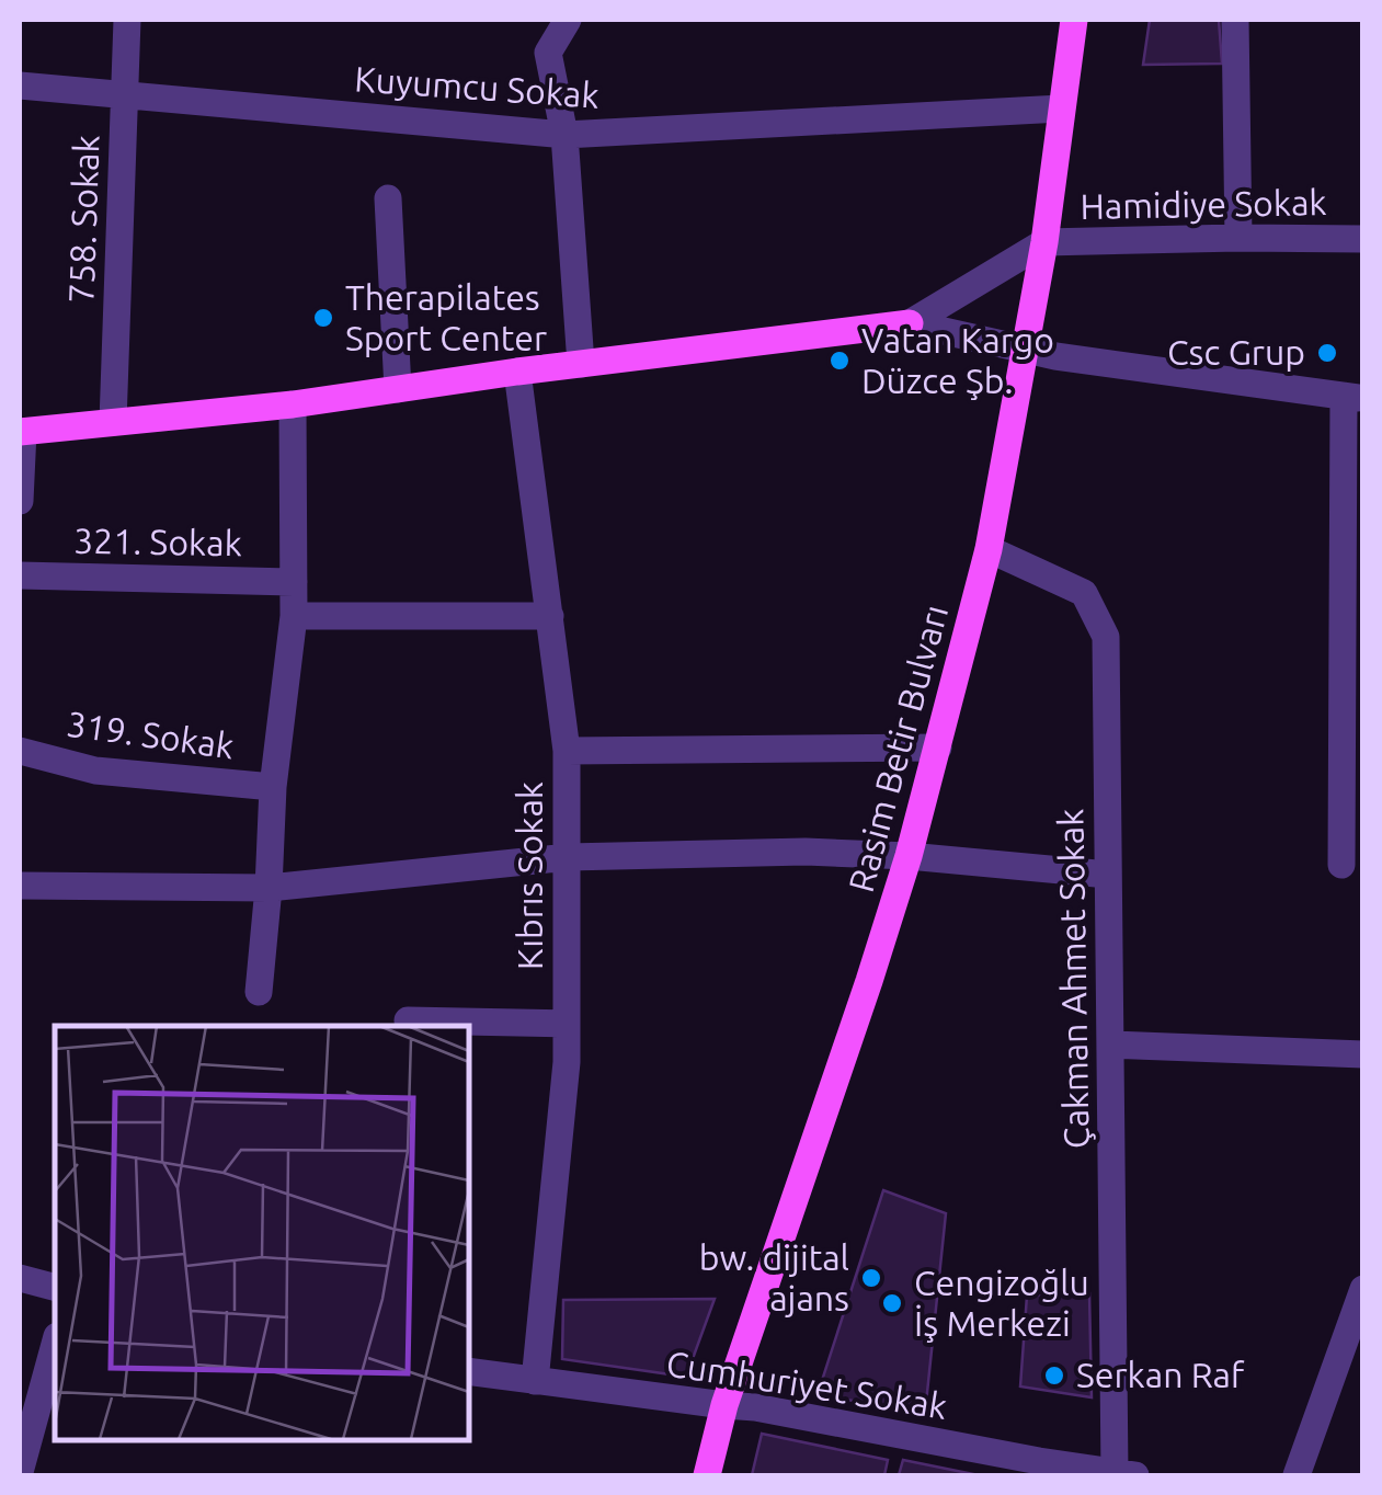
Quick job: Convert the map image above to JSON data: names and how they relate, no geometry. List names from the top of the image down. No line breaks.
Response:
{"streets":{"main road":["Rasim Betir Bulvarı"],"street":["Kuyumcu Sokak","Hamidiye Sokak","758. Sokak","321. Sokak","319. Sokak","Kıbrıs Sokak","Çakman Ahmet Sokak","Cumhuriyet Sokak"]},"crossings":[["Kuyumcu Sokak","758. Sokak"],["Kuyumcu Sokak","Rasim Betir Bulvarı"],["Hamidiye Sokak","Rasim Betir Bulvarı"],["Rasim Betir Bulvarı","Çakman Ahmet Sokak"],["Rasim Betir Bulvarı","Cumhuriyet Sokak"],["Kıbrıs Sokak","Cumhuriyet Sokak"],["Çakman Ahmet Sokak","Cumhuriyet Sokak"]],"places":["Therapilates Sport Center","Csc Grup","Vatan Kargo Düzce Şb.","bw. dijital ajans","Cengizoğlu İş Merkezi","Serkan Raf"]}
